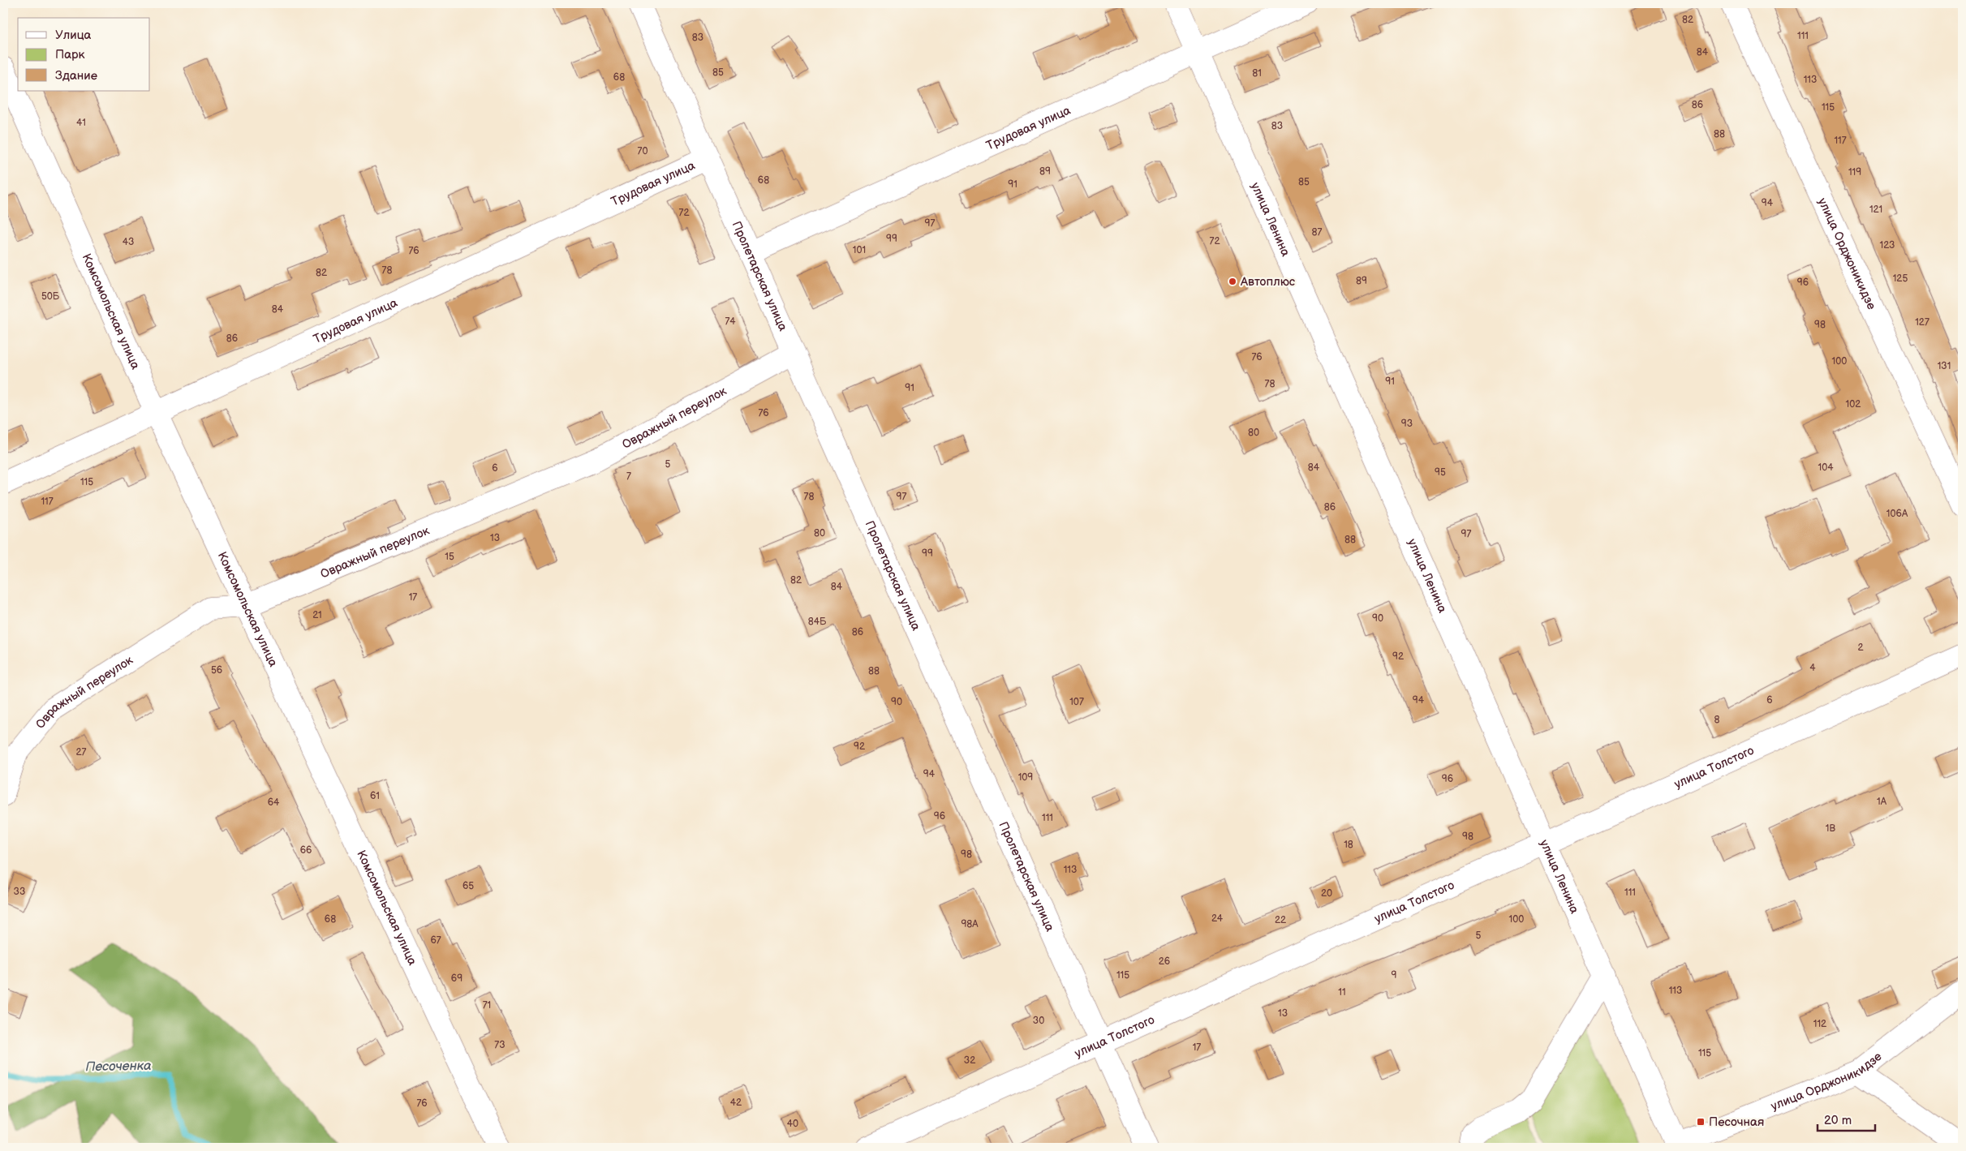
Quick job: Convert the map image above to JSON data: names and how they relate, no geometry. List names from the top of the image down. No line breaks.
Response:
{"streets":{"street":["Трудовая улица","улица Ленина","улица Орджоникидзе","Пролетарская улица","Комсомольская улица","Овражный переулок","улица Толстого"]},"crossings":[["Трудовая улица","улица Ленина"],["Трудовая улица","Пролетарская улица"],["Трудовая улица","Комсомольская улица"],["улица Ленина","улица Орджоникидзе"],["улица Ленина","улица Толстого"],["Пролетарская улица","Овражный переулок"],["Пролетарская улица","улица Толстого"],["Комсомольская улица","Овражный переулок"]],"water":["Песоченка"],"places":{"other":["Автоплюс"],"transit":["Песочная"]},"house_numbers":["82","111","83","84","85","81","68","113","86","115","41","83","88","117","70","89","119","68","85","91","94","121","72","97","87","99","72","43","123","101","76","78","82","125","89","96","50Б","84","74","127","98","86","76","100","131","91","78","91","102","76","93","80","5","84","104","6","95","7","115","78","97","117","86","106А","80","97","13","88","99","15","82","84","17","21","90","84Б","86","2","92","4","56","88","94","6","90","107","8","92","27","94","109","96","61","1А","64","96","111","1В","98","18","66","98","113","65","33","111","20","24","68","100","22","98А","5","67","26","115","9","69","113","11","71","13","30","112","73","17","115","32","42","76","40"],"legend":["Улица","Парк","Здание"],"scale_bar":"20 m"}
